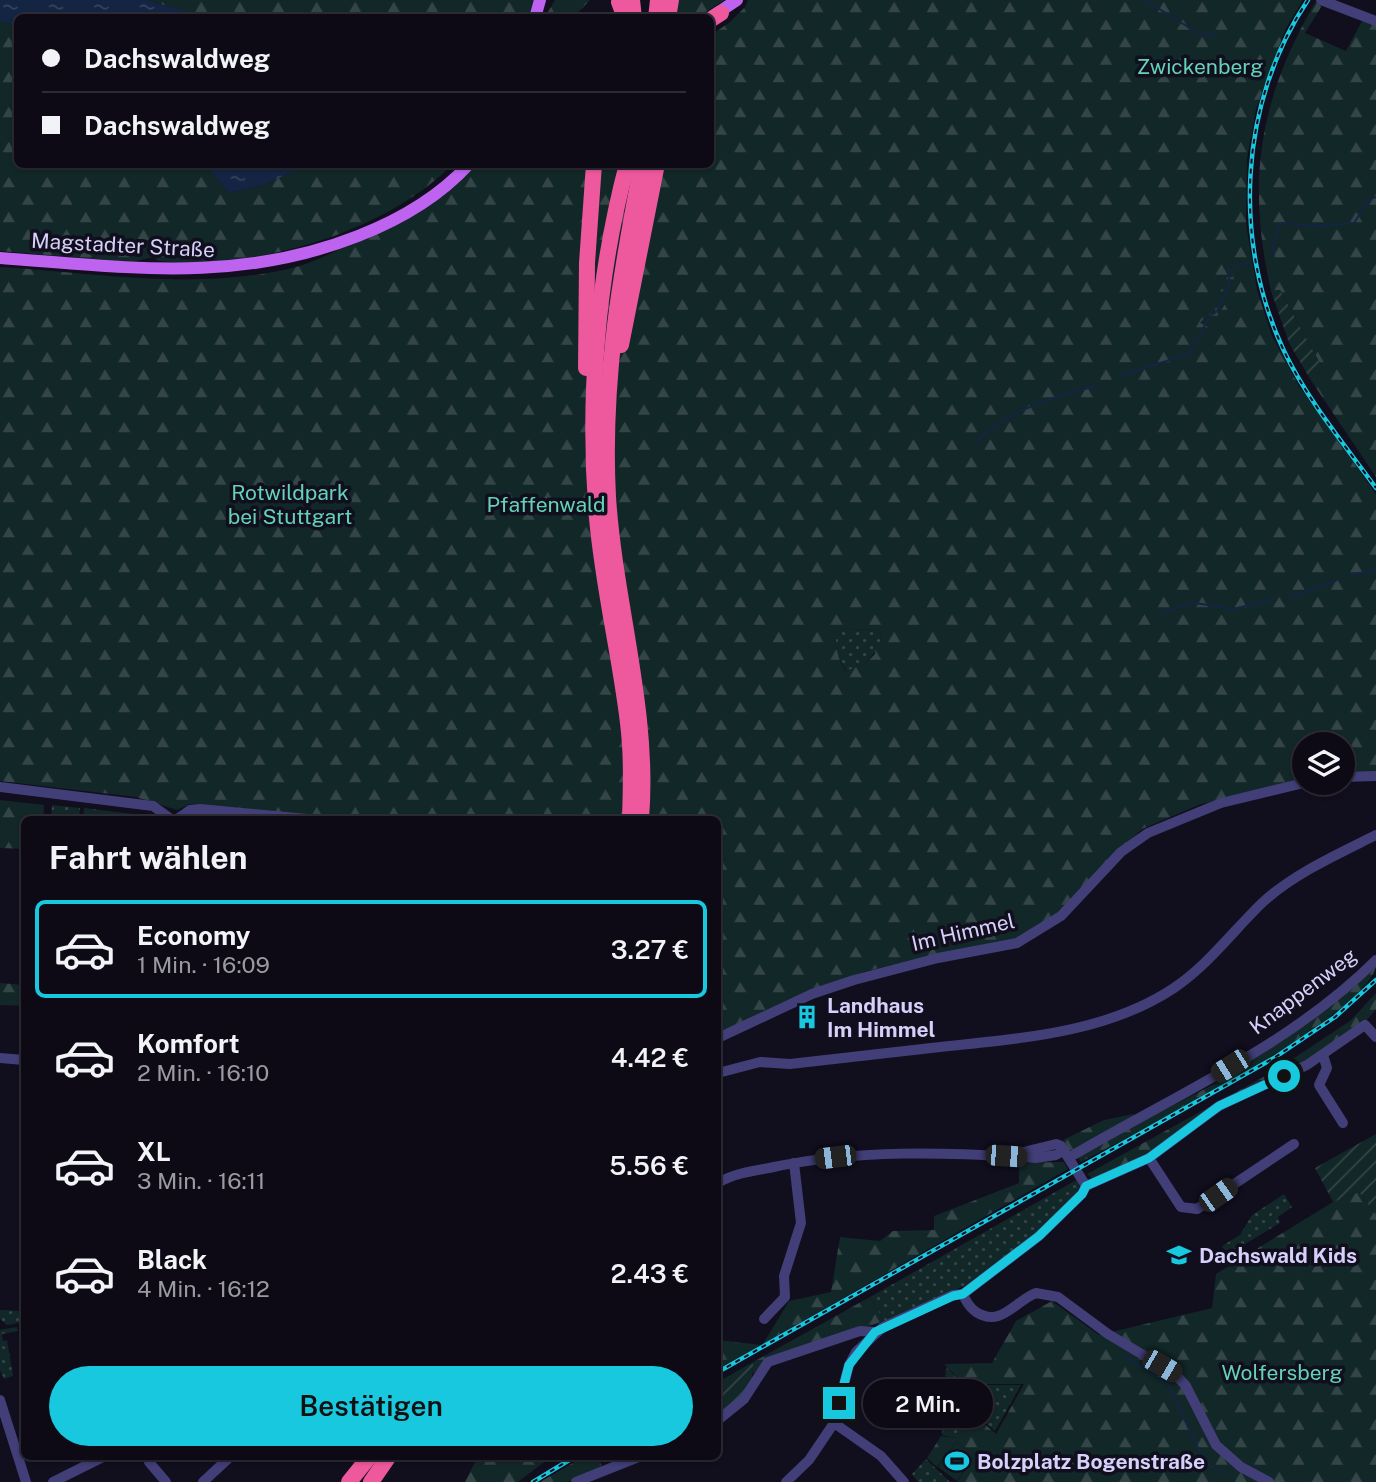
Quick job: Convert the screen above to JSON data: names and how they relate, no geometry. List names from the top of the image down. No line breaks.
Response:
{"streets":{"main road":["Magstadter Straße"],"street":["Im Himmel","Knappenweg"]},"parks":["Zwickenberg","Rotwildpark bei Stuttgart","Pfaffenwald","Wolfersberg"],"places":{"building":["Landhaus Im Himmel"],"school or university":["Dachswald Kids"],"sports":["Bolzplatz Bogenstraße"]},"page":{"banner":["Dachswaldweg","Dachswaldweg"],"heading":"Fahrt wählen","list":[{"name":"Economy","note":"1 Min. · 16:09","value":"3.27 €"},{"name":"Komfort","note":"2 Min. · 16:10","value":"4.42 €"},{"name":"XL","note":"3 Min. · 16:11","value":"5.56 €"},{"name":"Black","note":"4 Min. · 16:12","value":"2.43 €"}],"buttons":"Bestätigen","bubble":"2 Min."}}
